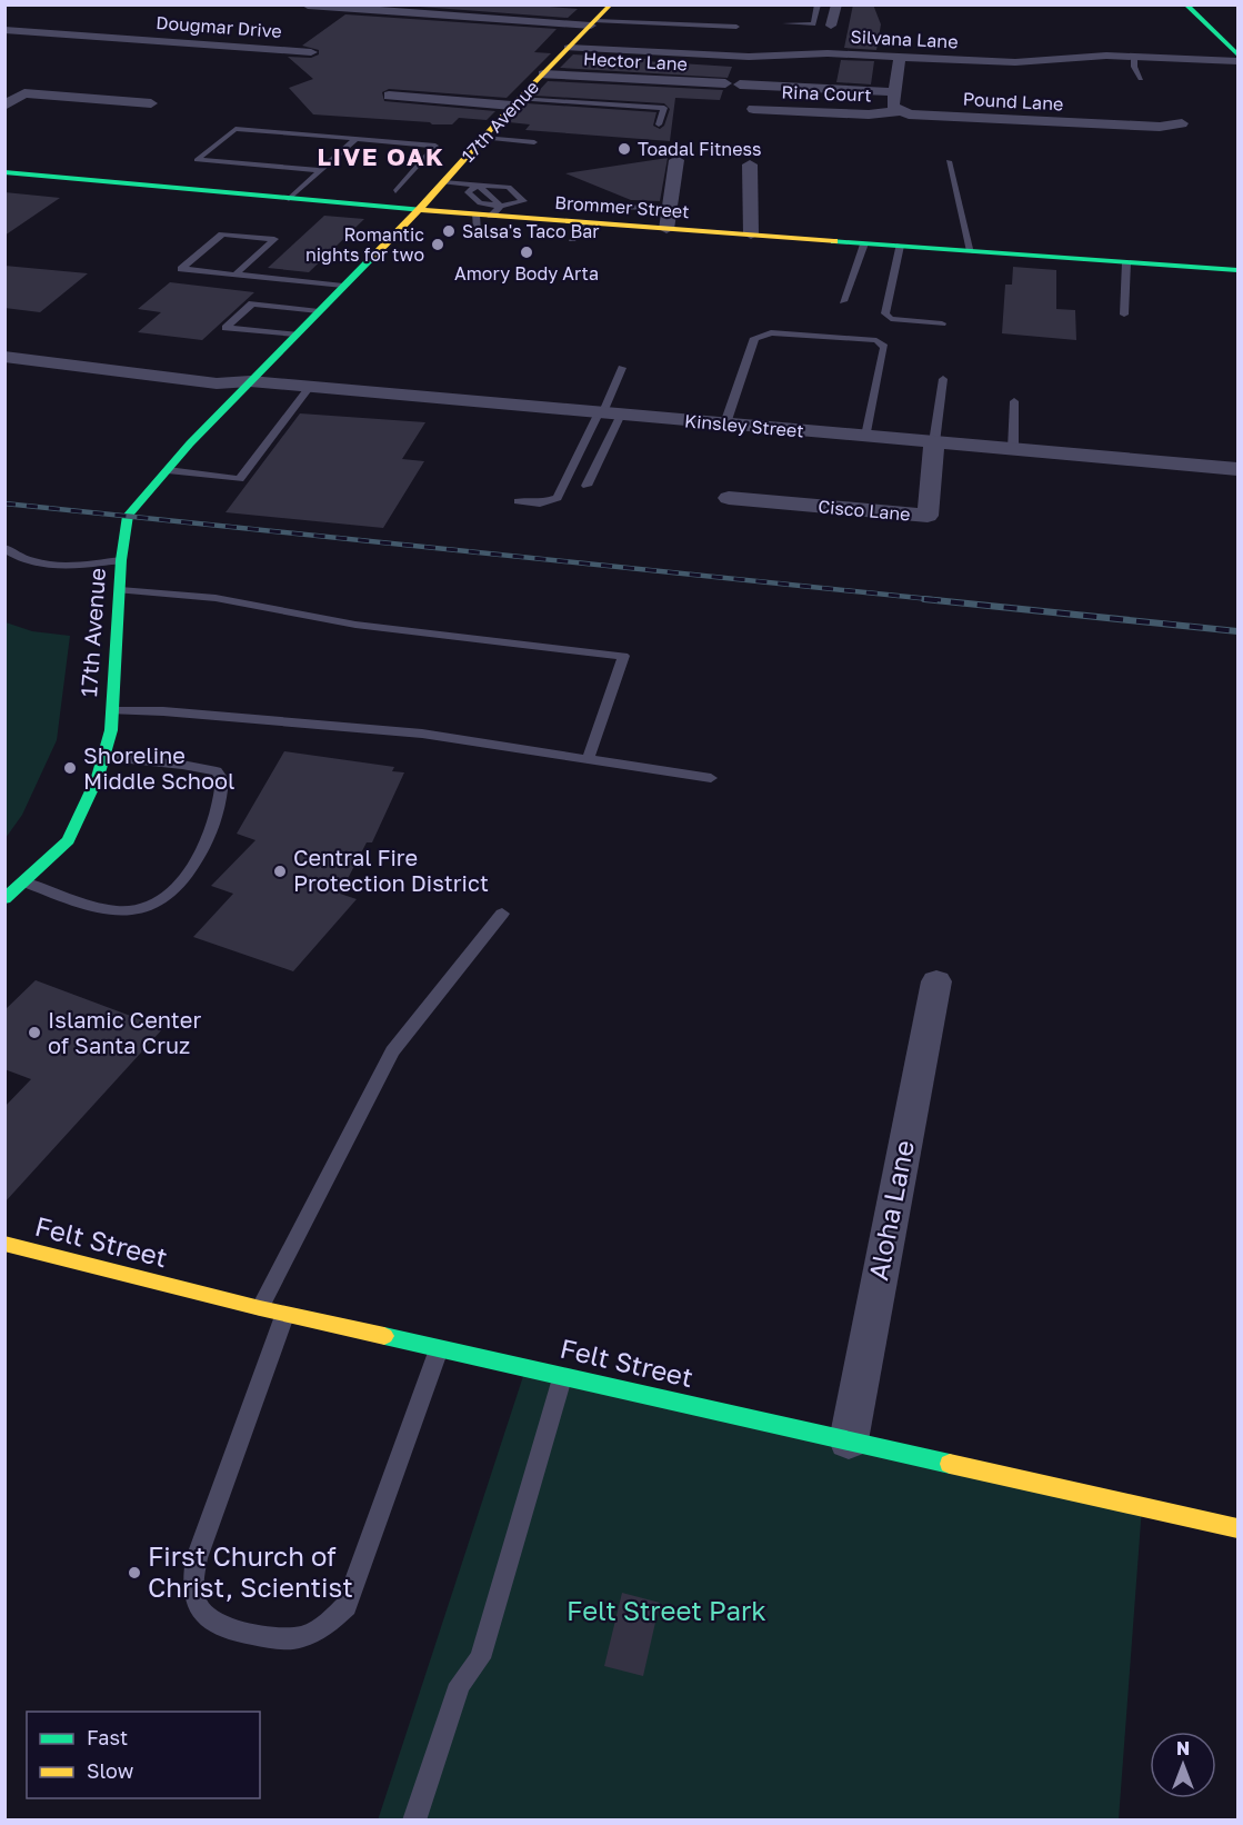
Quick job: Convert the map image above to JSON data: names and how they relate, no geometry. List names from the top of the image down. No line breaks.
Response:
{"streets":{"main road":["17th Avenue","Brommer Street","Felt Street"],"street":["Dougmar Drive","Silvana Lane","Hector Lane","Rina Court","Pound Lane","Kinsley Street","Cisco Lane","Aloha Lane"]},"crossings":[["Silvana Lane","17th Avenue"],["Hector Lane","17th Avenue"],["Rina Court","Pound Lane"],["17th Avenue","Brommer Street"],["17th Avenue","Kinsley Street"],["Kinsley Street","Cisco Lane"],["Aloha Lane","Felt Street"]],"districts":["LIVE OAK"],"parks":["Felt Street Park"],"places":["Toadal Fitness","Salsa's Taco Bar","Romantic nights for two","Amory Body Arta","Shoreline Middle School","Central Fire Protection District","Islamic Center of Santa Cruz","First Church of Christ, Scientist"],"legend":["Fast","Slow"],"north":"top"}
